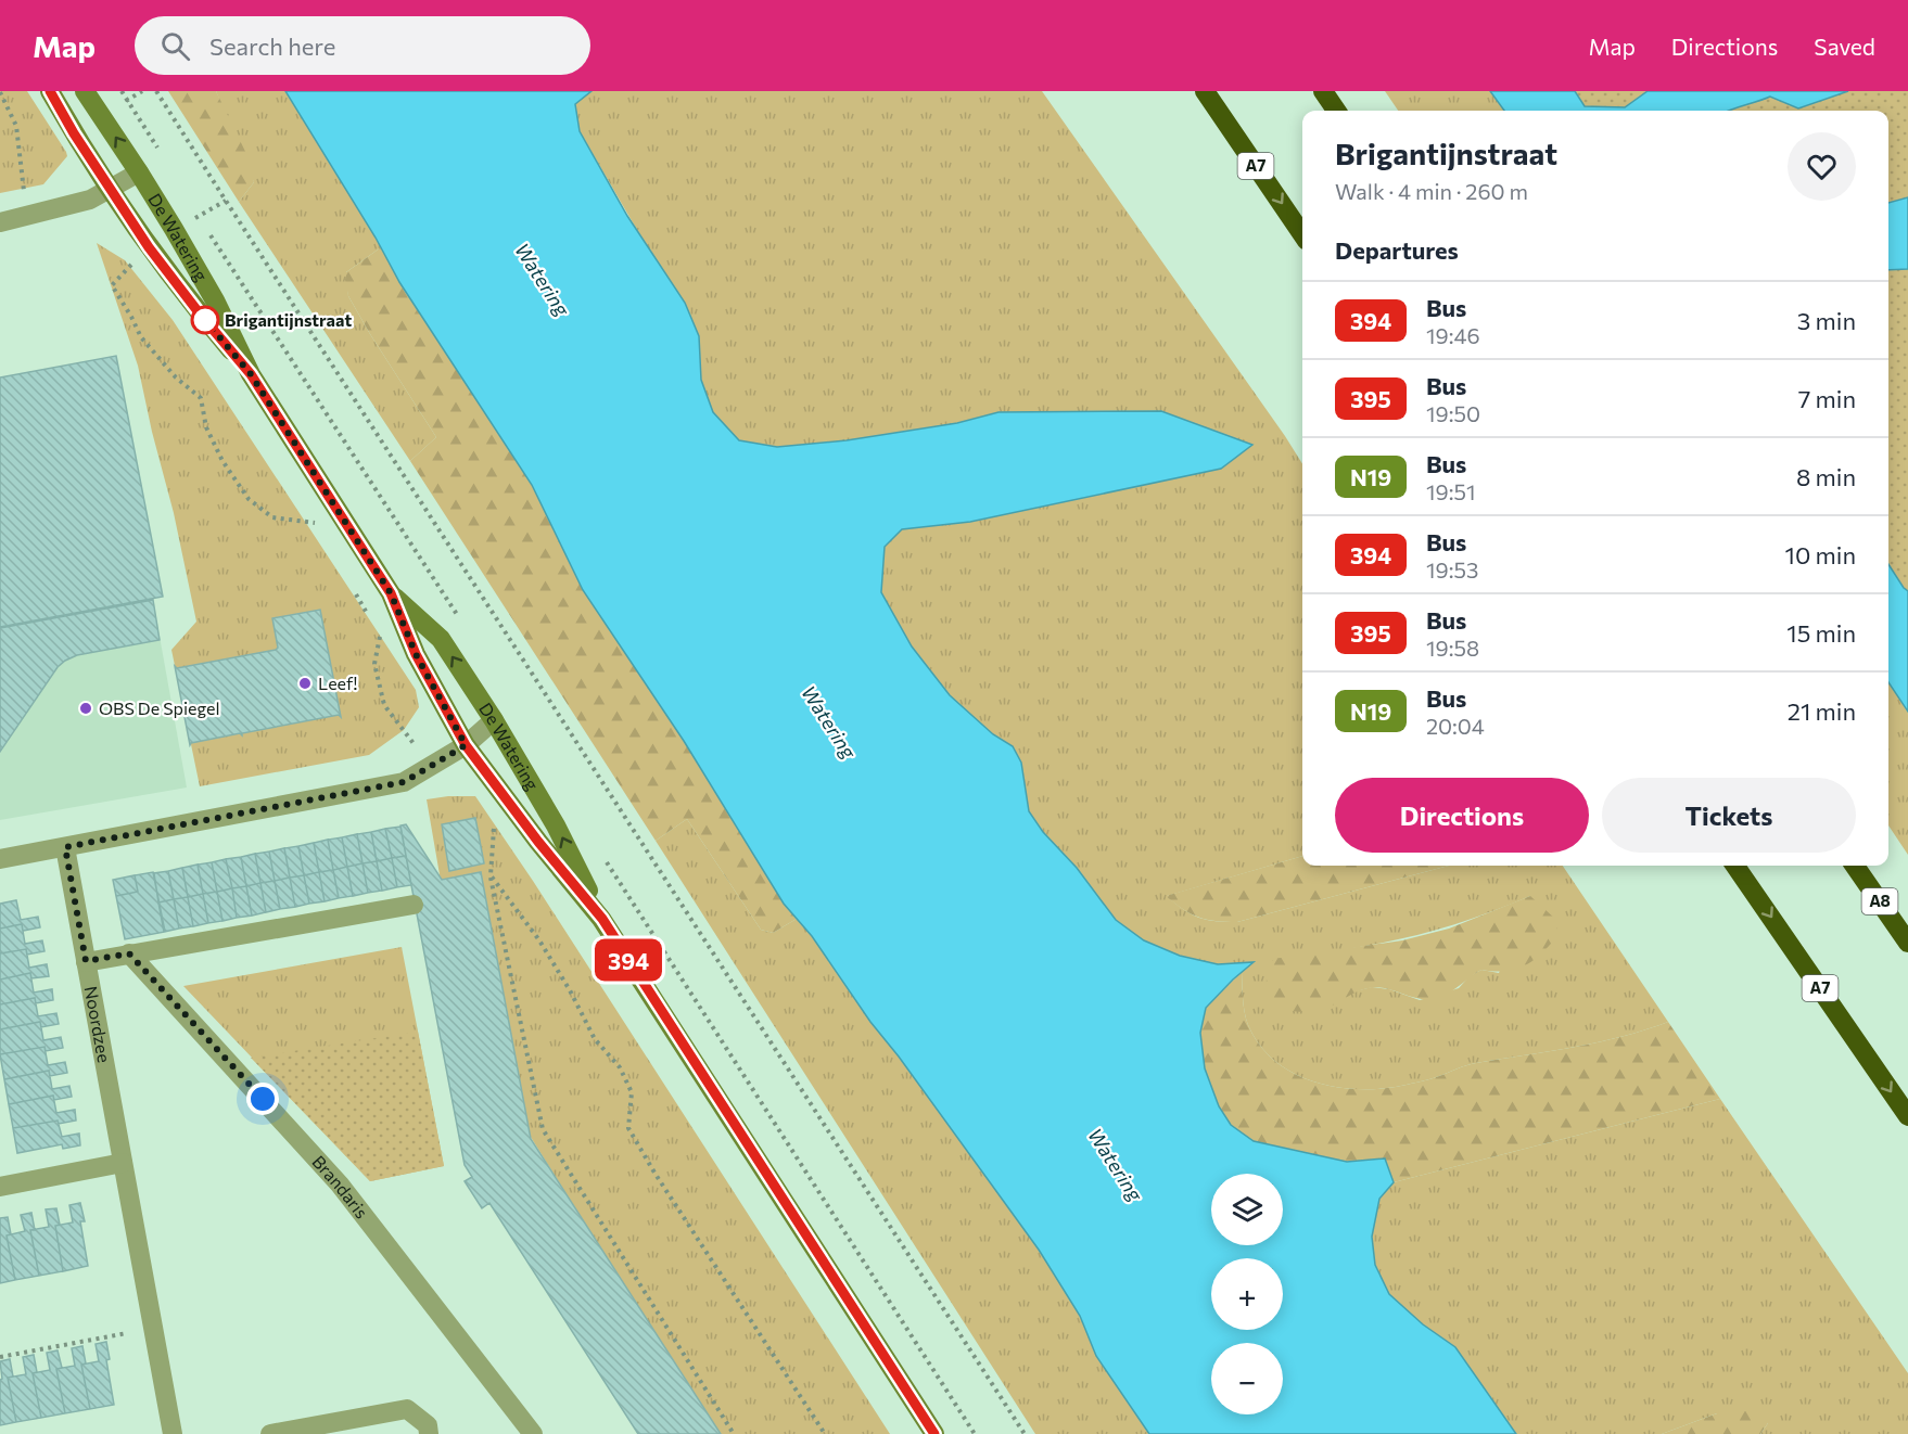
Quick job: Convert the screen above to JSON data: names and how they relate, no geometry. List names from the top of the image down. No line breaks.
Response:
{"streets":{"highway":["A7","A8"],"main road":["De Watering"],"street":["Noordzee","Brandaris"]},"water":["Watering"],"places":["Brigantijnstraat","Leef!","OBS De Spiegel"],"lines":["bus line 394"],"page":{"header":"Map","search":"Search here","nav":["Map","Directions","Saved"],"on_map":"394","heading":[["Brigantijnstraat","Walk · 4 min · 260 m"],"Departures"],"list":[{"mark":"394","name":"Bus","note":"19:46","value":"3 min"},{"mark":"395","name":"Bus","note":"19:50","value":"7 min"},{"mark":"N19","name":"Bus","note":"19:51","value":"8 min"},{"mark":"394","name":"Bus","note":"19:53","value":"10 min"},{"mark":"395","name":"Bus","note":"19:58","value":"15 min"},{"mark":"N19","name":"Bus","note":"20:04","value":"21 min"}],"buttons":["Directions","Tickets"],"map_buttons":["+","−"]}}
